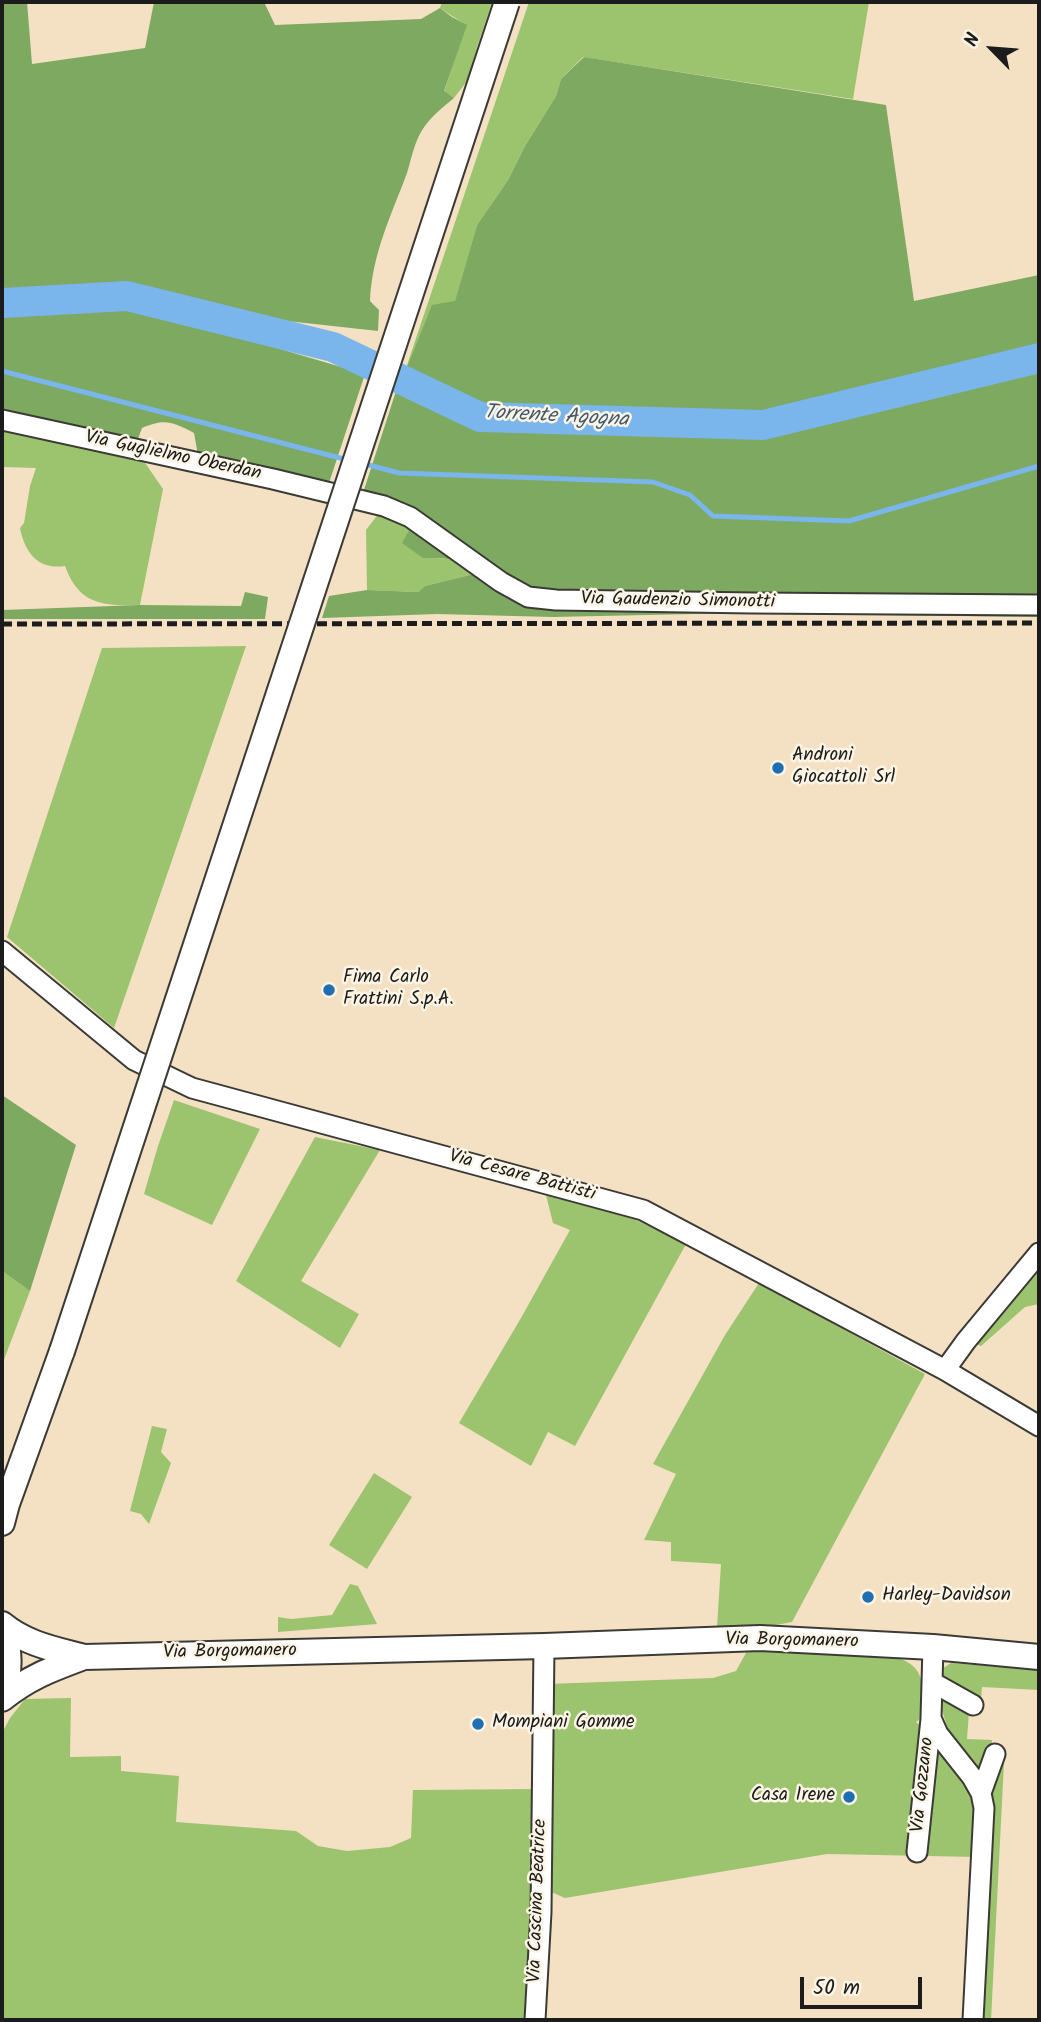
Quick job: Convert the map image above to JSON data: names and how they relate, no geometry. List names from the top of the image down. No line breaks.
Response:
{"streets":{"main road":["Via Borgomanero"],"street":["Via Guglielmo Oberdan","Via Gaudenzio Simonotti","Via Cesare Battisti","Via Gozzano","Via Cascina Beatrice"]},"crossings":[["Via Guglielmo Oberdan","Via Gaudenzio Simonotti"],["Via Borgomanero","Via Gozzano"],["Via Borgomanero","Via Cascina Beatrice"]],"water":["Torrente Agogna"],"places":["Androni Giocattoli Srl","Fima Carlo Frattini S.p.A.","Harley-Davidson","Mompiani Gomme","Casa Irene"],"scale_bar":"50 m","north":"top left"}
